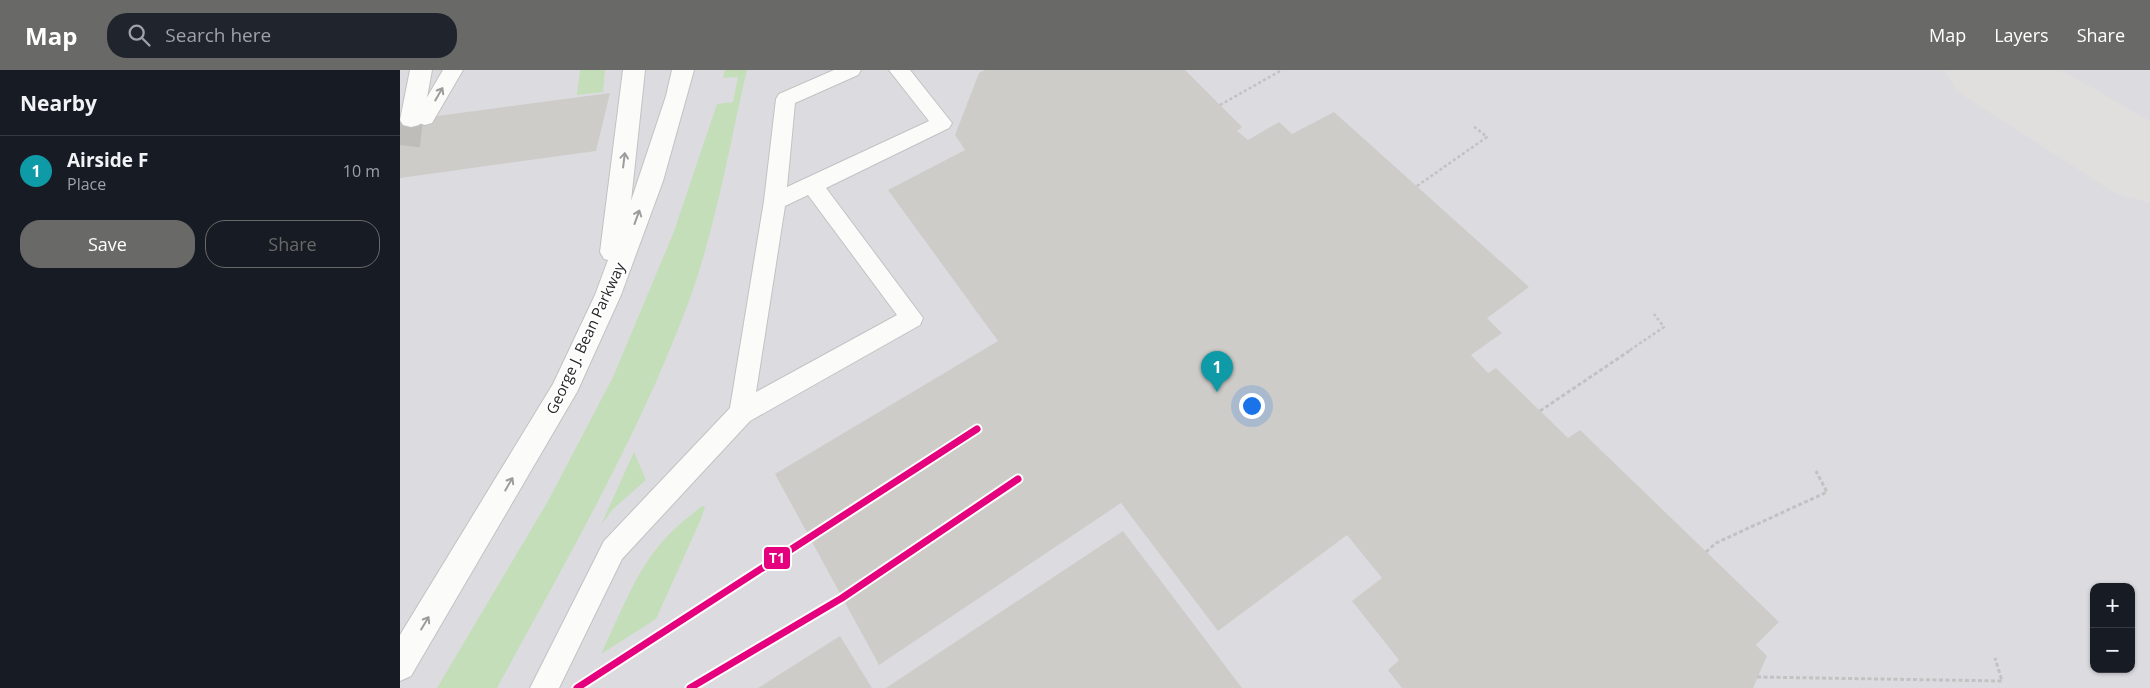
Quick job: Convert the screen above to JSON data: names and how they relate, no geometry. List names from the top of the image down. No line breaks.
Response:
{"streets":{"street":["George J. Bean Parkway"]},"lines":["transit line T1"],"page":{"header":"Map","search":"Search here","nav":["Map","Layers","Share"],"heading":"Nearby","list":[{"mark":"1","name":"Airside F","note":"Place","value":"10 m"}],"buttons":["Save","Share"],"pins":"1","map_buttons":["+","−"]}}
